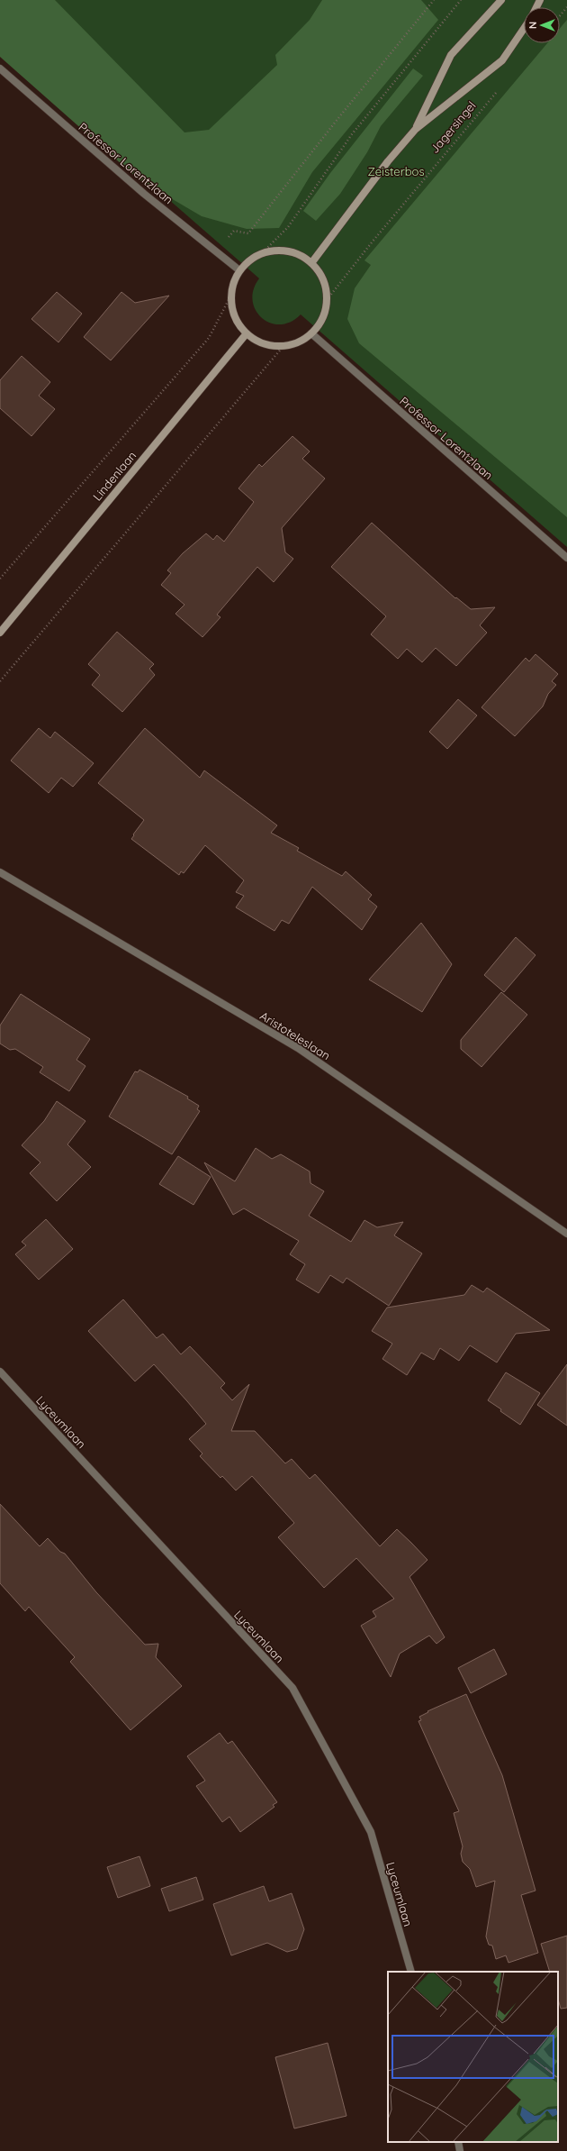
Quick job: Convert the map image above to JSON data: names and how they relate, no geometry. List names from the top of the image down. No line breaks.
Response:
{"streets":{"street":["Jagersingel","Professor Lorentzlaan","Lindenlaan","Aristoteleslaan","Lyceumlaan"]},"crossings":[["Jagersingel","Professor Lorentzlaan"],["Jagersingel","Lindenlaan"],["Professor Lorentzlaan","Lindenlaan"]],"parks":["Zeisterbos"],"north":"left"}
